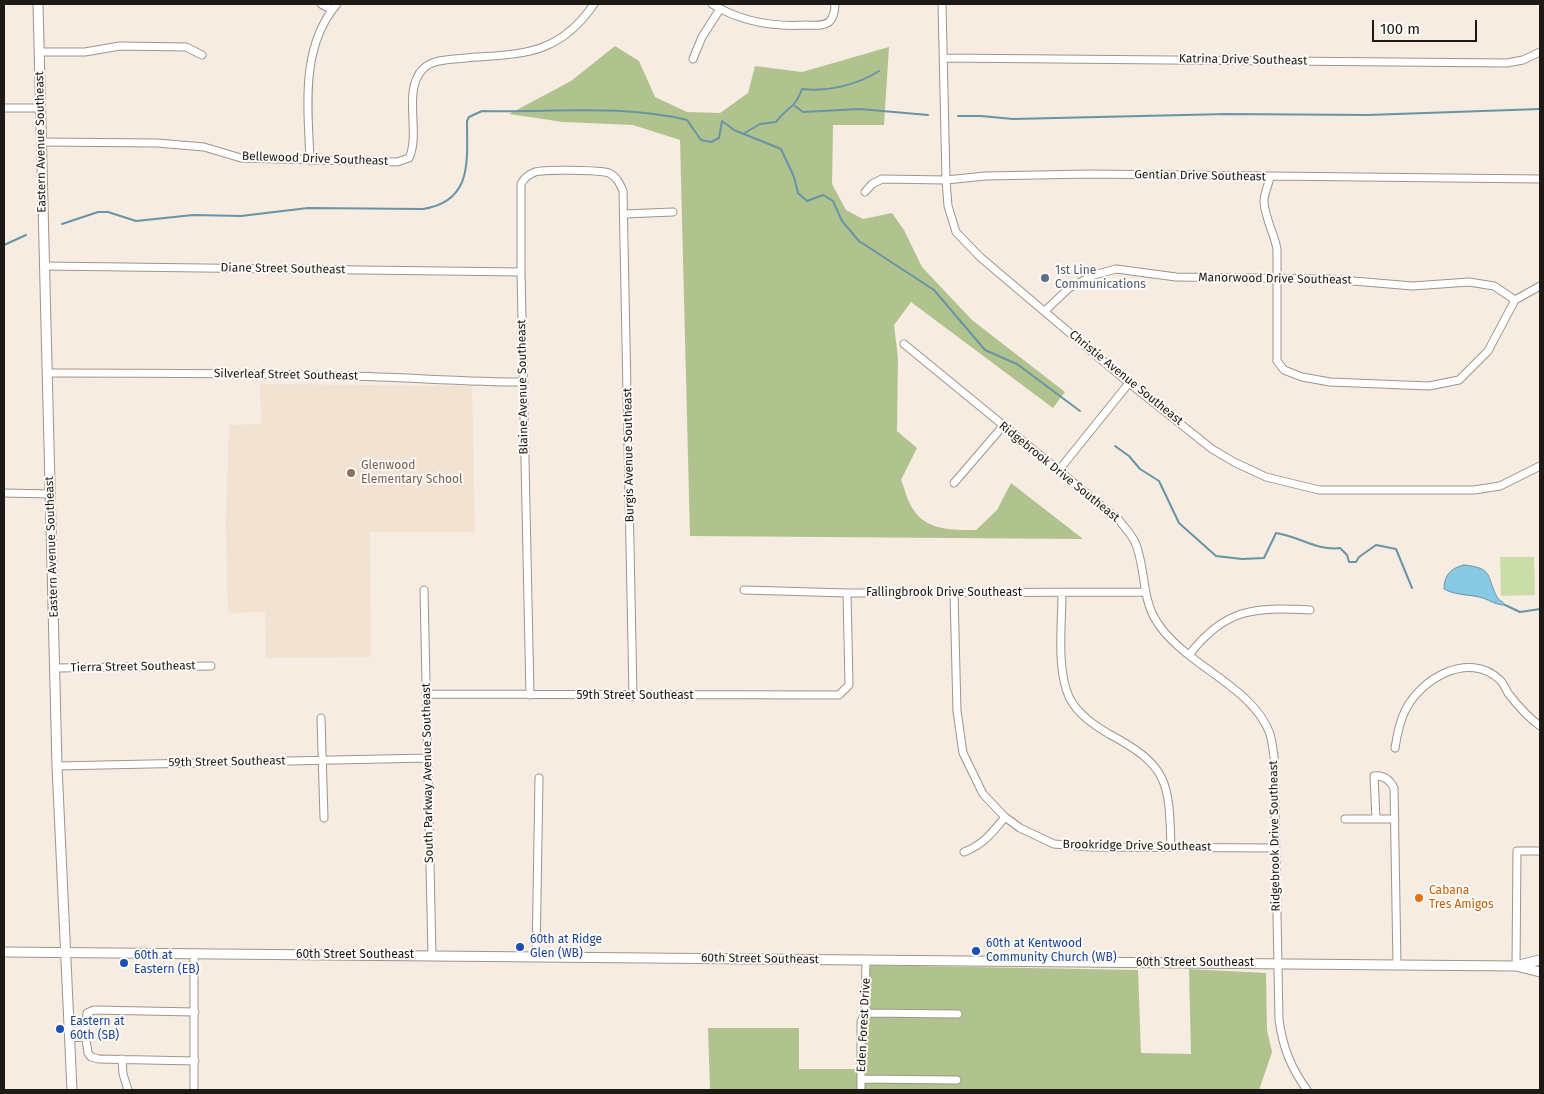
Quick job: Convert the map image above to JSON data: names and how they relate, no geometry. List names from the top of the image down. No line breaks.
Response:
{"streets":{"main road":["Eastern Avenue Southeast","60th Street Southeast"],"street":["Katrina Drive Southeast","Bellewood Drive Southeast","Gentian Drive Southeast","Diane Street Southeast","Manorwood Drive Southeast","Silverleaf Street Southeast","Christie Avenue Southeast","Blaine Avenue Southeast","Burgis Avenue Southeast","Ridgebrook Drive Southeast","Fallingbrook Drive Southeast","Tierra Street Southeast","59th Street Southeast","South Parkway Avenue Southeast","Brookridge Drive Southeast","Eden Forest Drive"]},"crossings":[["Katrina Drive Southeast","Christie Avenue Southeast"],["Eastern Avenue Southeast","Bellewood Drive Southeast"],["Eastern Avenue Southeast","Diane Street Southeast"],["Eastern Avenue Southeast","Silverleaf Street Southeast"],["Eastern Avenue Southeast","Tierra Street Southeast"],["Eastern Avenue Southeast","59th Street Southeast"],["Eastern Avenue Southeast","60th Street Southeast"],["Gentian Drive Southeast","Christie Avenue Southeast"],["Diane Street Southeast","Blaine Avenue Southeast"],["Manorwood Drive Southeast","Christie Avenue Southeast"],["Silverleaf Street Southeast","Blaine Avenue Southeast"],["Blaine Avenue Southeast","Burgis Avenue Southeast"],["Blaine Avenue Southeast","59th Street Southeast"],["Burgis Avenue Southeast","59th Street Southeast"],["Ridgebrook Drive Southeast","Fallingbrook Drive Southeast"],["Ridgebrook Drive Southeast","Brookridge Drive Southeast"],["Ridgebrook Drive Southeast","60th Street Southeast"],["Fallingbrook Drive Southeast","59th Street Southeast"],["Fallingbrook Drive Southeast","Brookridge Drive Southeast"],["59th Street Southeast","South Parkway Avenue Southeast"],["South Parkway Avenue Southeast","60th Street Southeast"],["60th Street Southeast","Eden Forest Drive"]],"places":["1st Line Communications","Glenwood Elementary School","Cabana Tres Amigos","60th at Ridge Glen (WB)","60th at Kentwood Community Church (WB)","60th at Eastern (EB)","Eastern at 60th (SB)"],"scale_bar":"100 m"}
